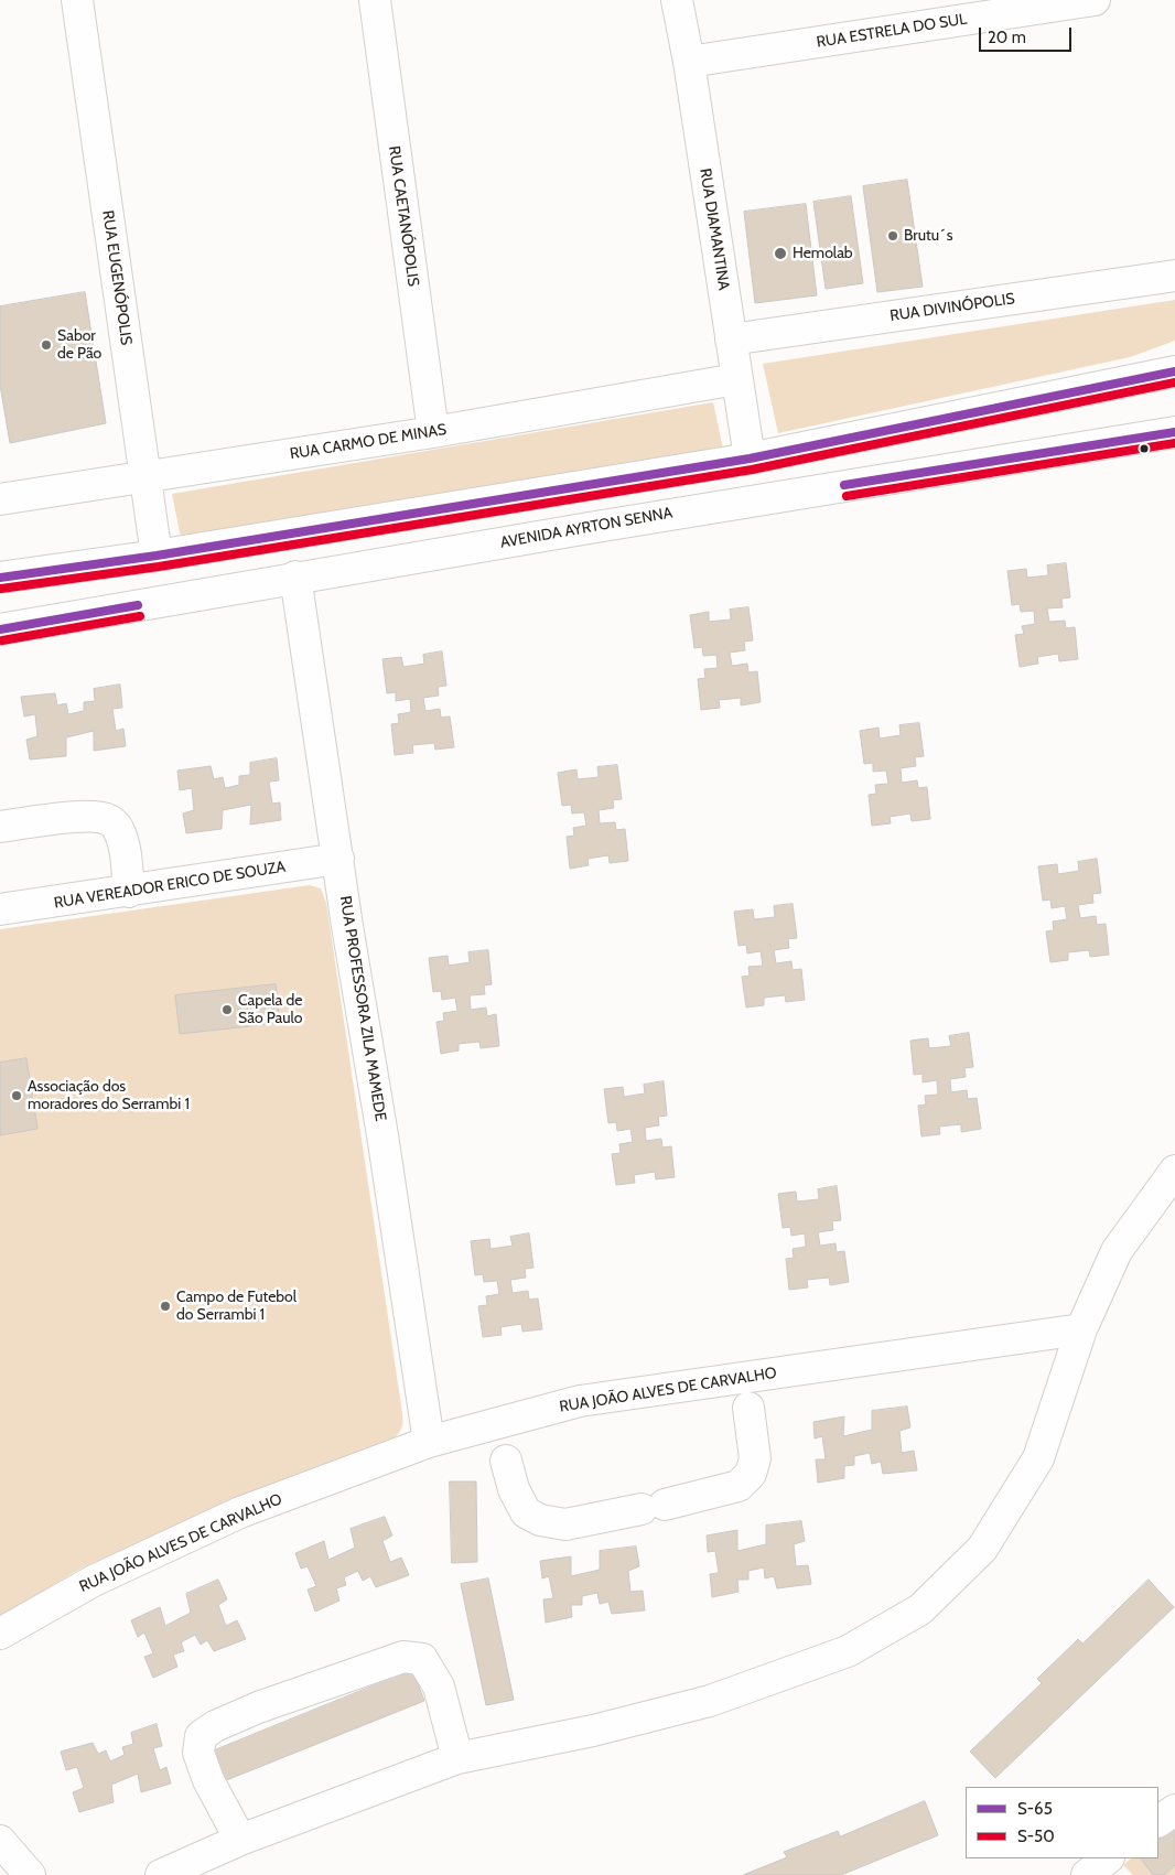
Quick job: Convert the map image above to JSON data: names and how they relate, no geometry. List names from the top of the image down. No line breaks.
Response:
{"streets":{"street":["RUA ESTRELA DO SUL","RUA CAETANÓPOLIS","RUA DIAMANTINA","RUA EUGENÓPOLIS","RUA DIVINÓPOLIS","RUA CARMO DE MINAS","AVENIDA AYRTON SENNA","RUA VEREADOR ERICO DE SOUZA","RUA PROFESSORA ZILA MAMEDE","RUA JOÃO ALVES DE CARVALHO"]},"crossings":[["RUA ESTRELA DO SUL","RUA DIAMANTINA"],["RUA CAETANÓPOLIS","RUA CARMO DE MINAS"],["RUA DIAMANTINA","RUA DIVINÓPOLIS"],["RUA DIAMANTINA","RUA CARMO DE MINAS"],["RUA EUGENÓPOLIS","RUA CARMO DE MINAS"],["AVENIDA AYRTON SENNA","RUA PROFESSORA ZILA MAMEDE"],["RUA VEREADOR ERICO DE SOUZA","RUA PROFESSORA ZILA MAMEDE"],["RUA PROFESSORA ZILA MAMEDE","RUA JOÃO ALVES DE CARVALHO"]],"places":["Brutu´s","Hemolab","Sabor de Pão","Capela de São Paulo","Associação dos moradores do Serrambi 1","Campo de Futebol do Serrambi 1"],"lines":["transit line S-65","transit line S-50"],"legend":["S-65","S-50"],"scale_bar":"20 m"}
